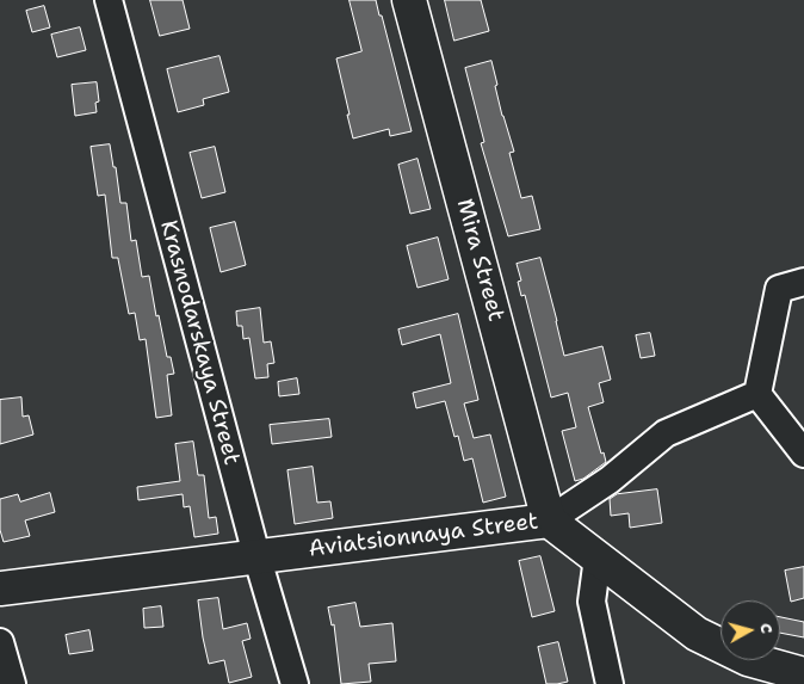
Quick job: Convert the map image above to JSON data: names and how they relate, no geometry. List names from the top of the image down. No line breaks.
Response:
{"streets":{"main road":["Mira Street","Aviatsionnaya Street"],"street":["Krasnodarskaya Street"]},"crossings":[["Mira Street","Aviatsionnaya Street"],["Krasnodarskaya Street","Aviatsionnaya Street"]],"north":"right"}
